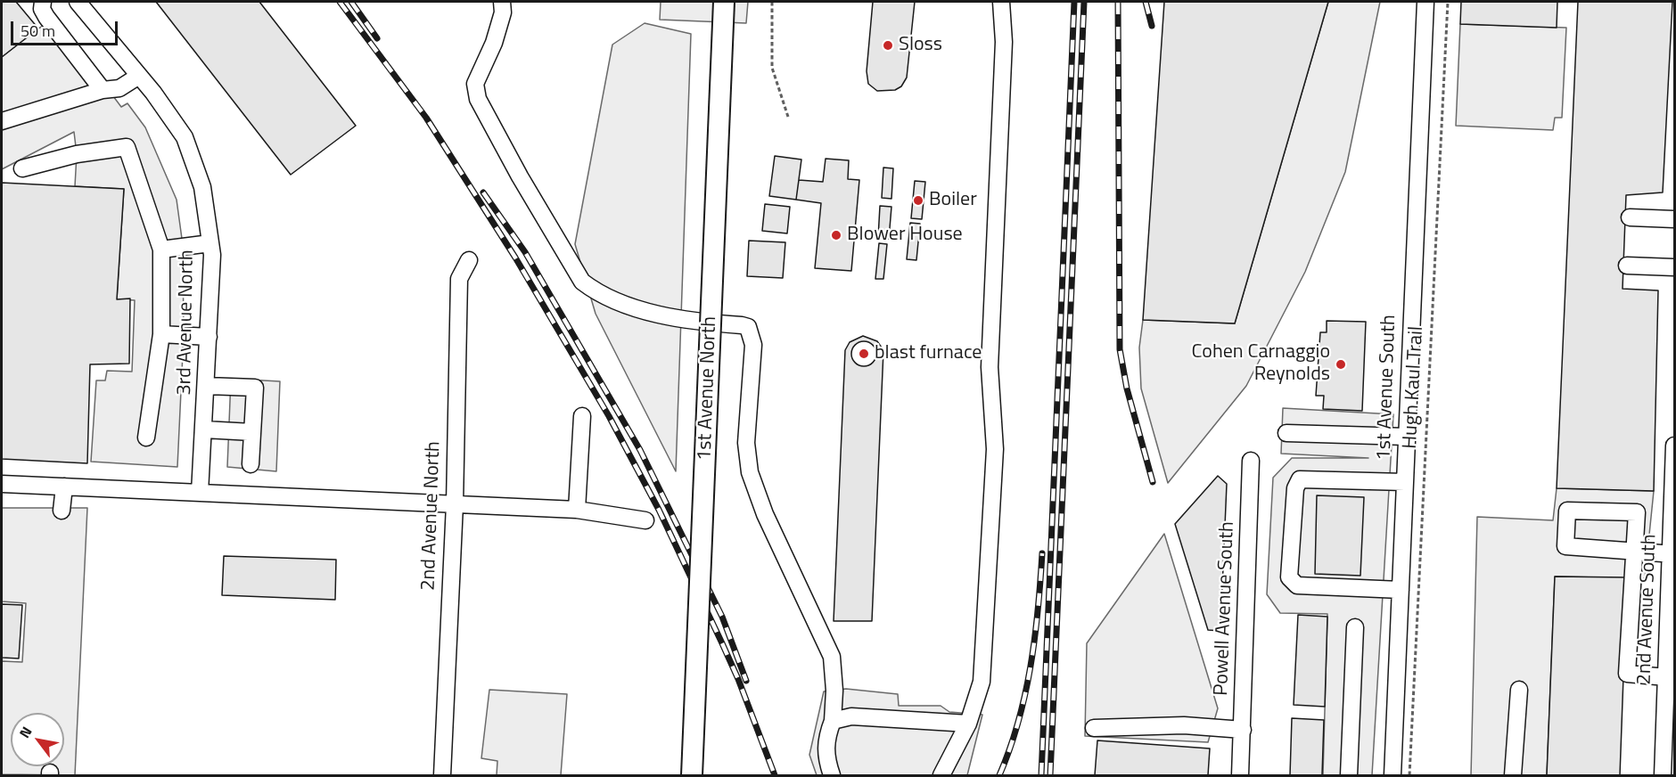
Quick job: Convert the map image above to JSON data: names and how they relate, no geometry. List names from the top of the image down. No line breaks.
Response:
{"streets":{"main road":["1st Avenue North"],"street":["3rd Avenue North","1st Avenue South","2nd Avenue North","Powell Avenue South","2nd Avenue South"],"path":["Hugh Kaul Trail"]},"places":["Sloss","Boiler","Blower House","blast furnace","Cohen Carnaggio Reynolds"],"scale_bar":"50 m","north":"top left"}
